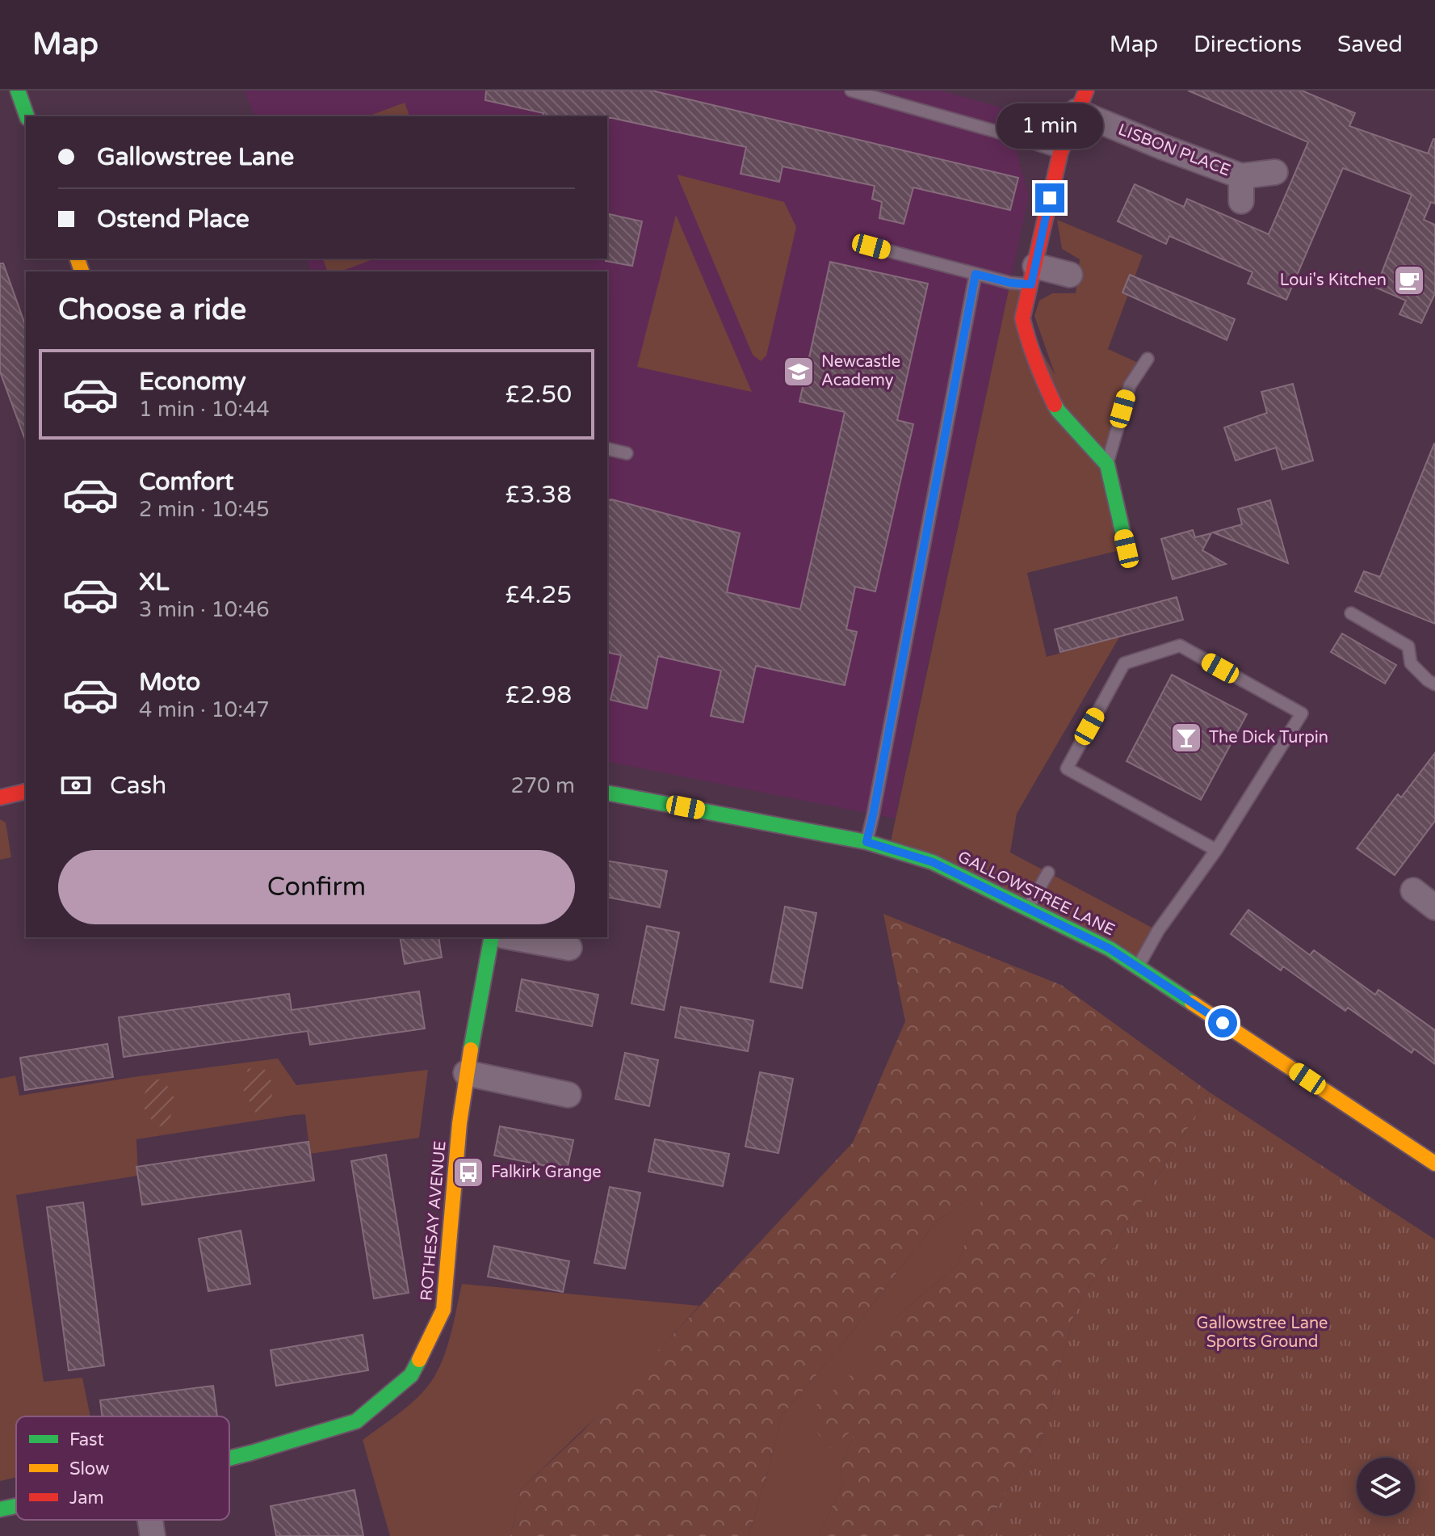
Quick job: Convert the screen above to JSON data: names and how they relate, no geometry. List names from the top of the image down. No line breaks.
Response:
{"streets":{"street":["LISBON PLACE","GALLOWSTREE LANE","ROTHESAY AVENUE"]},"parks":["Gallowstree Lane Sports Ground"],"places":{"cafe":["Loui's Kitchen"],"school or university":["Newcastle Academy"],"bar":["The Dick Turpin"],"bus stop":["Falkirk Grange"]},"legend":["Fast","Slow","Jam"],"page":{"header":"Map","nav":["Map","Directions","Saved"],"bubble":"1 min","banner":["Gallowstree Lane","Ostend Place"],"heading":"Choose a ride","list":[{"name":"Economy","note":"1 min · 10:44","value":"£2.50"},{"name":"Comfort","note":"2 min · 10:45","value":"£3.38"},{"name":"XL","note":"3 min · 10:46","value":"£4.25"},{"name":"Moto","note":"4 min · 10:47","value":"£2.98"}],"pay":["Cash","270 m"],"buttons":"Confirm"}}
